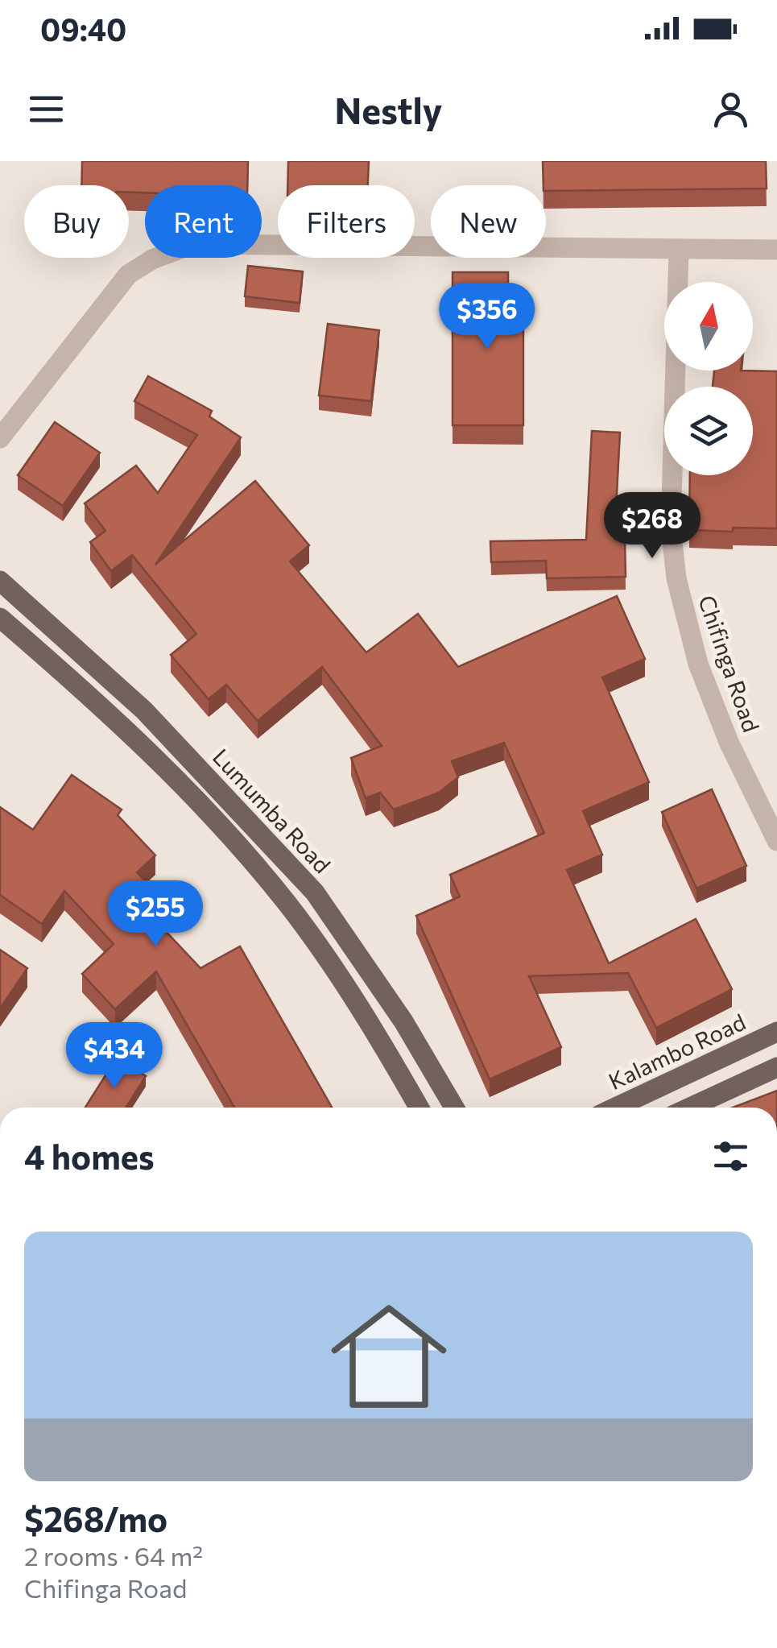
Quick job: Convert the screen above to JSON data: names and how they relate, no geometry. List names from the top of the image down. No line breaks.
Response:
{"streets":{"main road":["Lumumba Road","Kalambo Road"],"street":["Chifinga Road"]},"north":"top","page":{"status":"09:40","header":"Nestly","chip":["Buy","Rent","Filters","New"],"price":["$356","$268","$255","$434"],"heading":"4 homes","list":[{"name":"$268/mo","note":"2 rooms · 64 m² · Chifinga Road"}]}}
